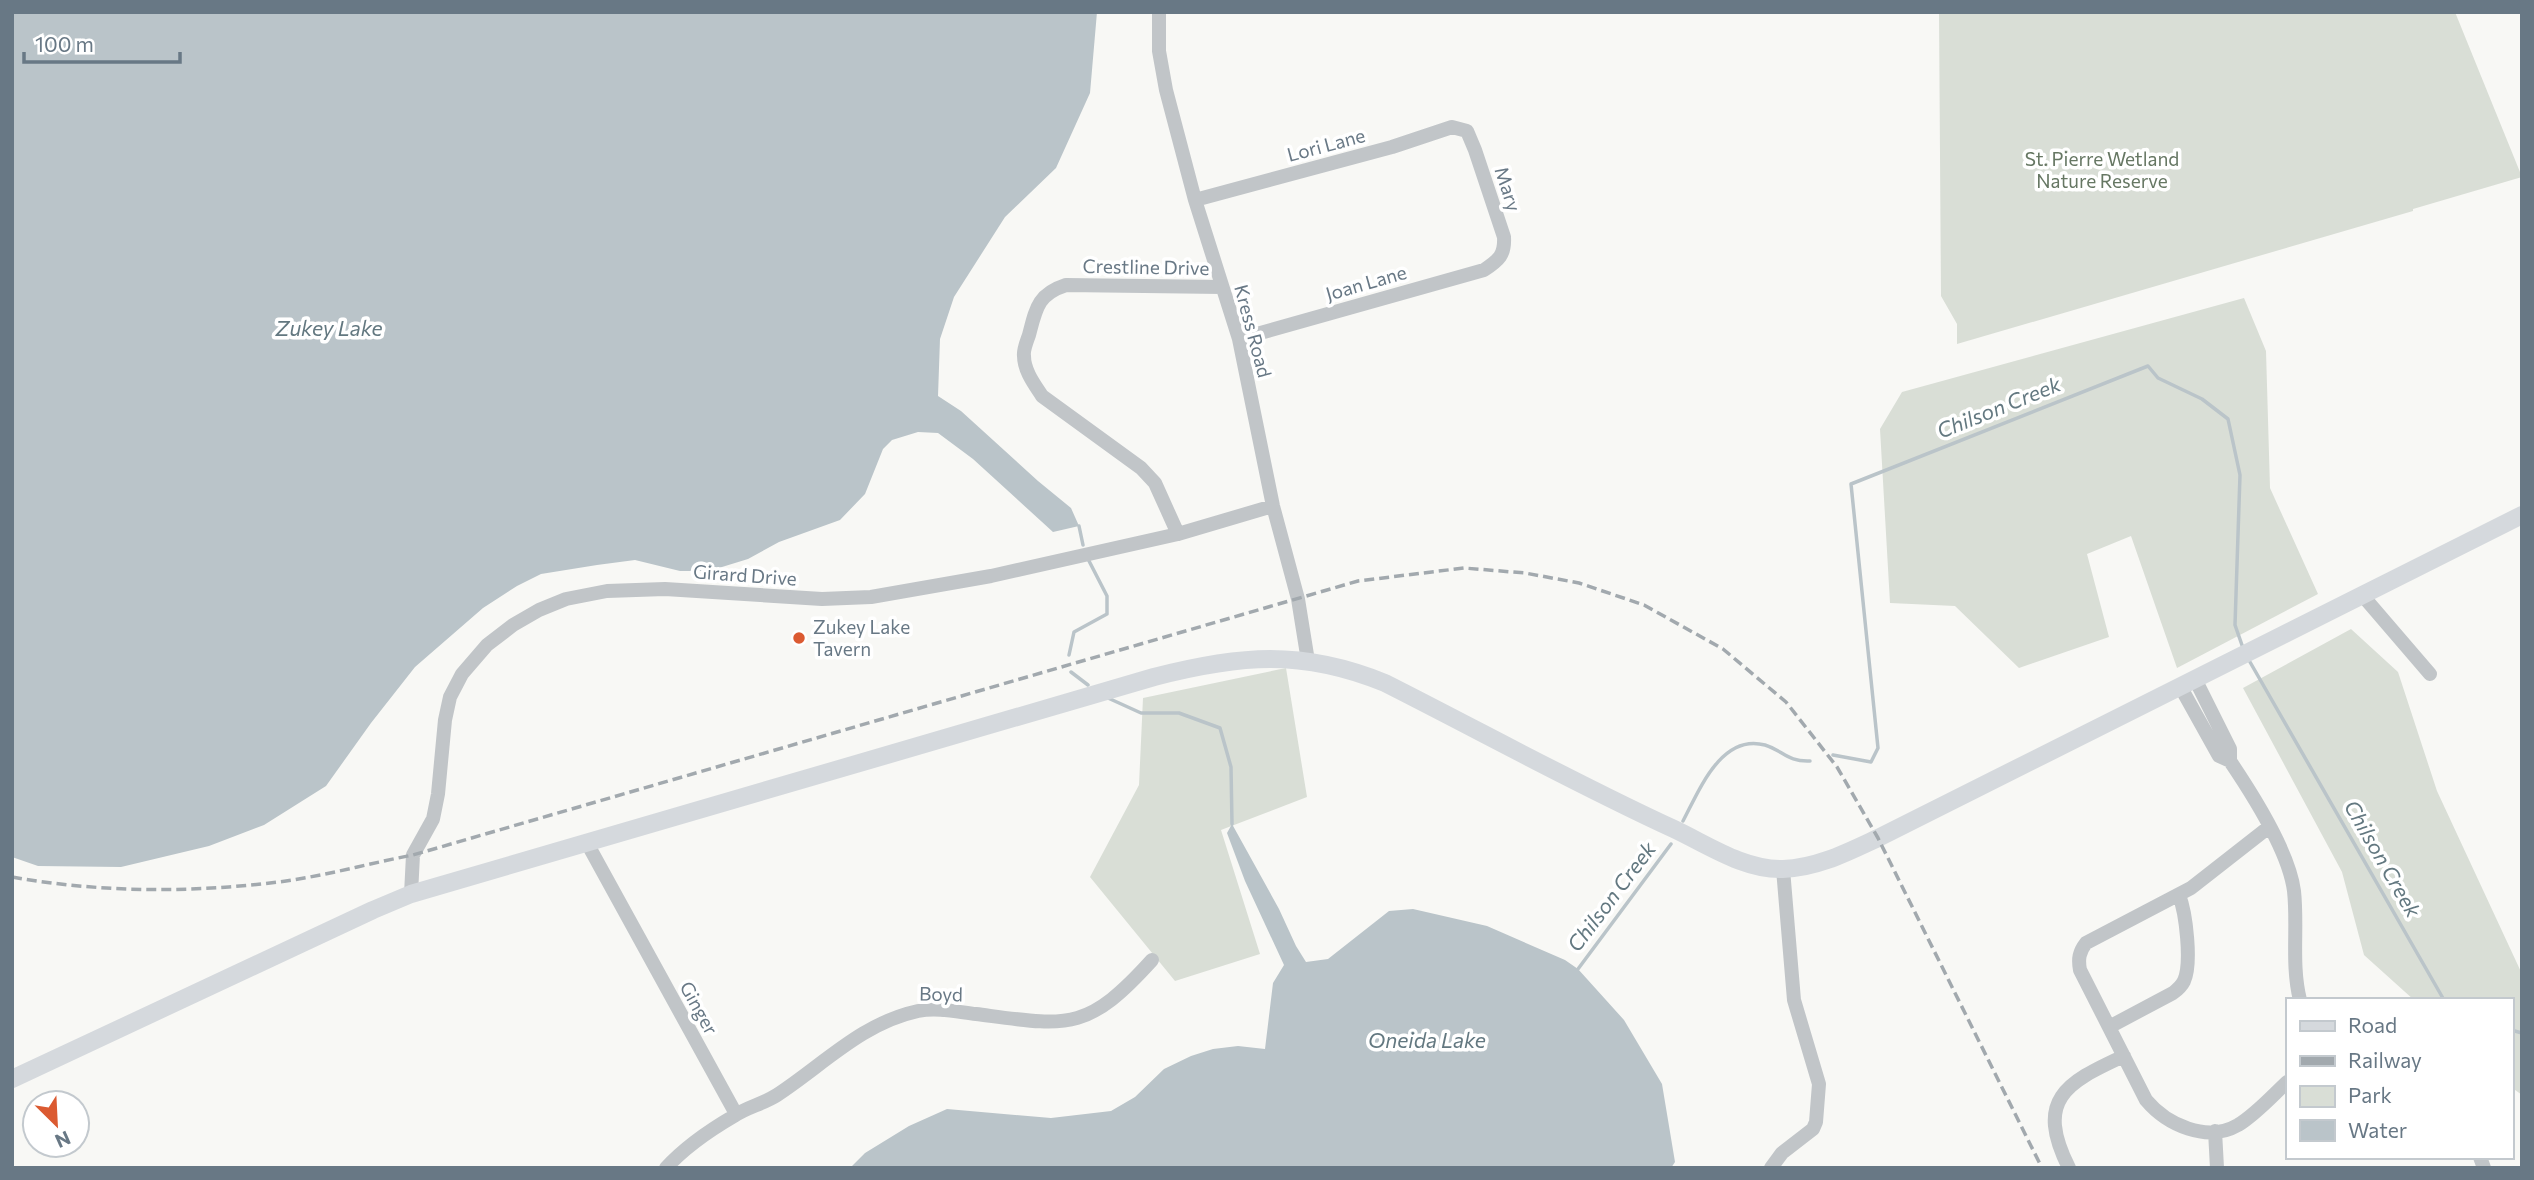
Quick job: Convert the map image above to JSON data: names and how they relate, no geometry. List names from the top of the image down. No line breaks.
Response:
{"streets":{"street":["Lori Lane","Mary","Crestline Drive","Joan Lane","Kress Road","Girard Drive","Boyd","Ginger"]},"crossings":[["Lori Lane","Mary"],["Lori Lane","Kress Road"],["Mary","Joan Lane"],["Crestline Drive","Kress Road"],["Crestline Drive","Girard Drive"],["Joan Lane","Kress Road"],["Kress Road","Girard Drive"],["Boyd","Ginger"]],"water":["Zukey Lake","Chilson Creek","Oneida Lake"],"parks":["St. Pierre Wetland Nature Reserve"],"places":["Zukey Lake Tavern"],"legend":["Road","Railway","Park","Water"],"scale_bar":"100 m","north":"bottom right"}
